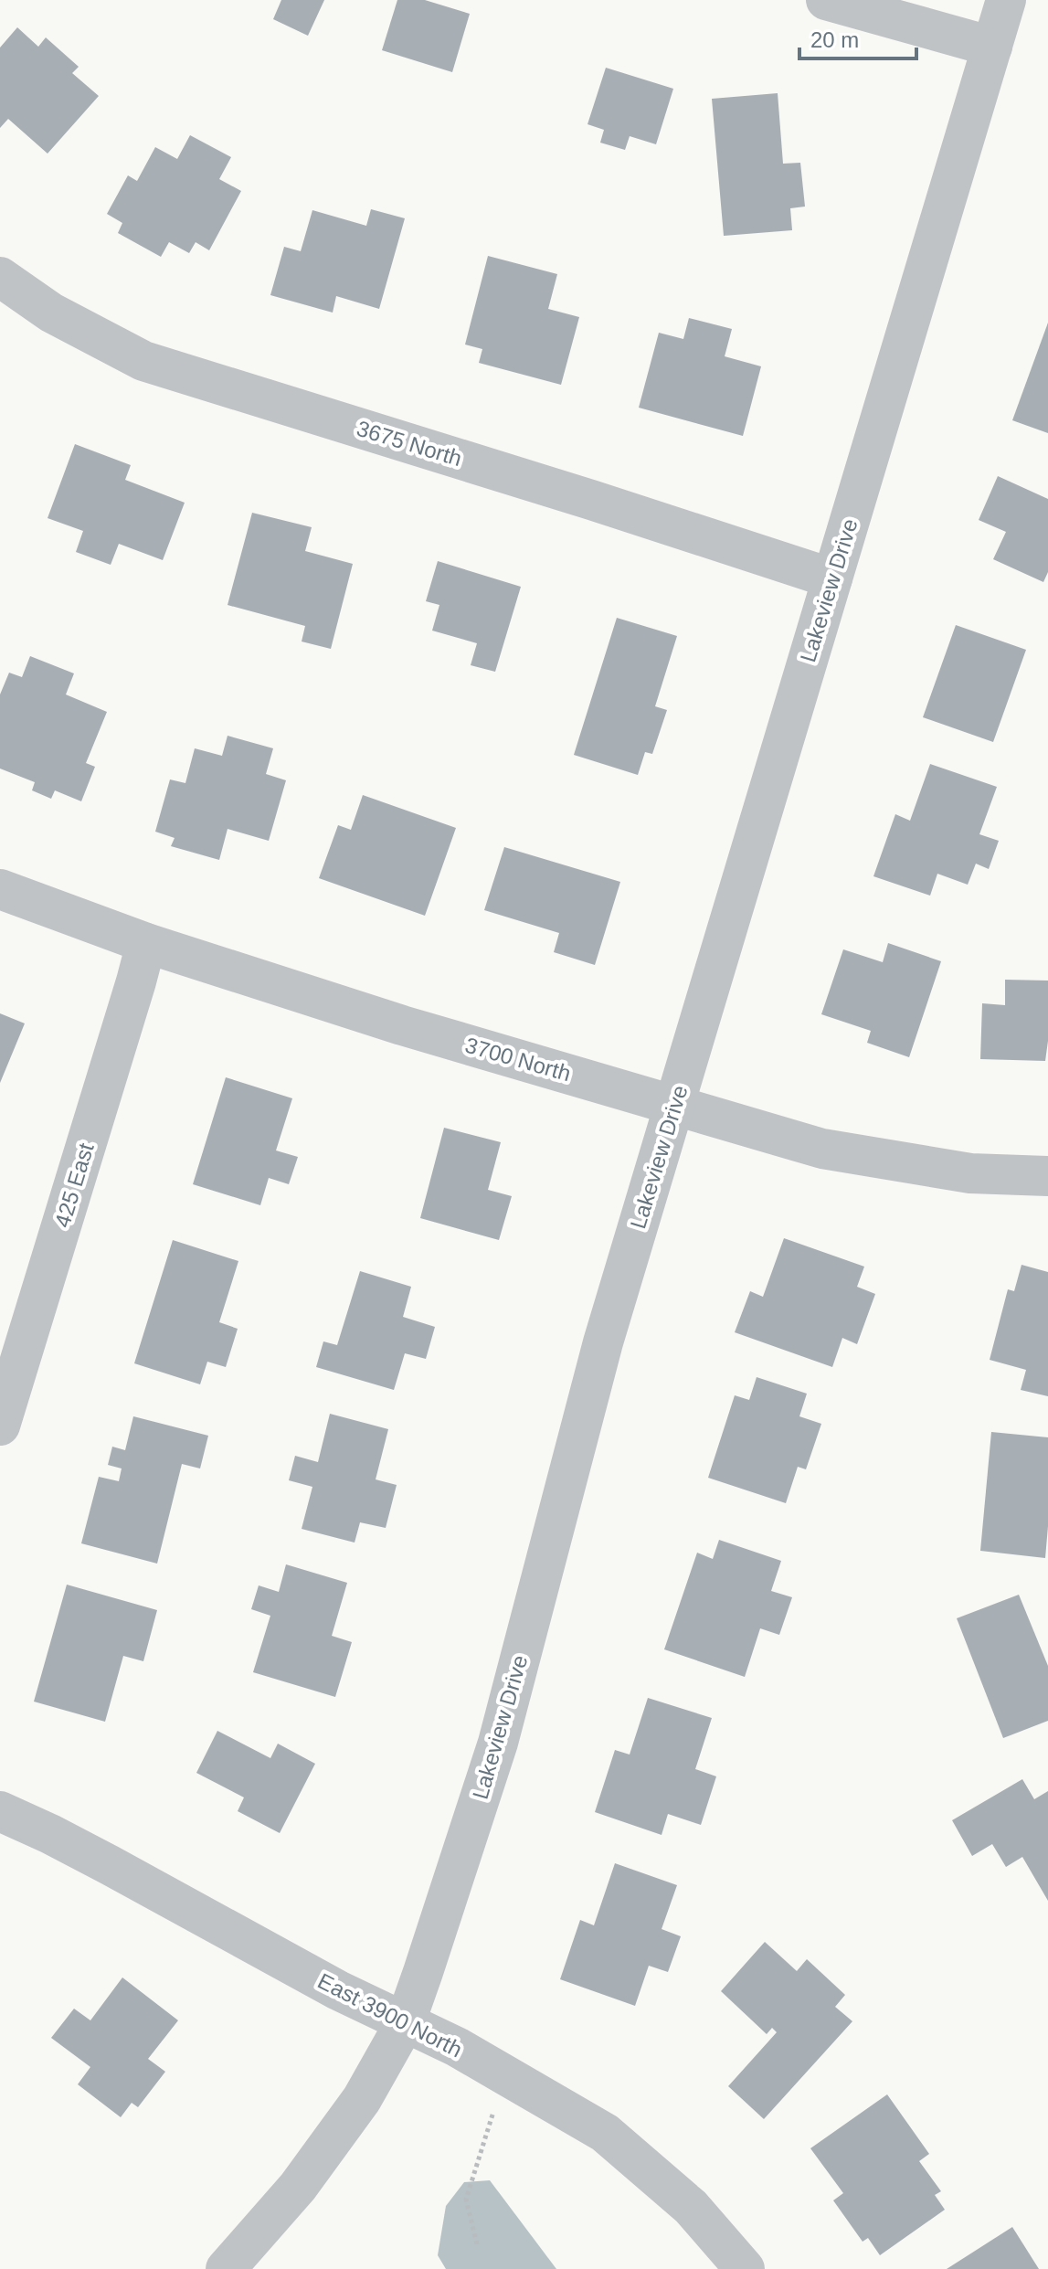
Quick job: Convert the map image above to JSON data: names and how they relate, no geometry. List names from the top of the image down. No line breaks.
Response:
{"streets":{"street":["3675 North","Lakeview Drive","3700 North","425 East","East 3900 North"]},"crossings":[["3675 North","Lakeview Drive"],["Lakeview Drive","3700 North"],["Lakeview Drive","East 3900 North"],["3700 North","425 East"]],"scale_bar":"20 m"}
